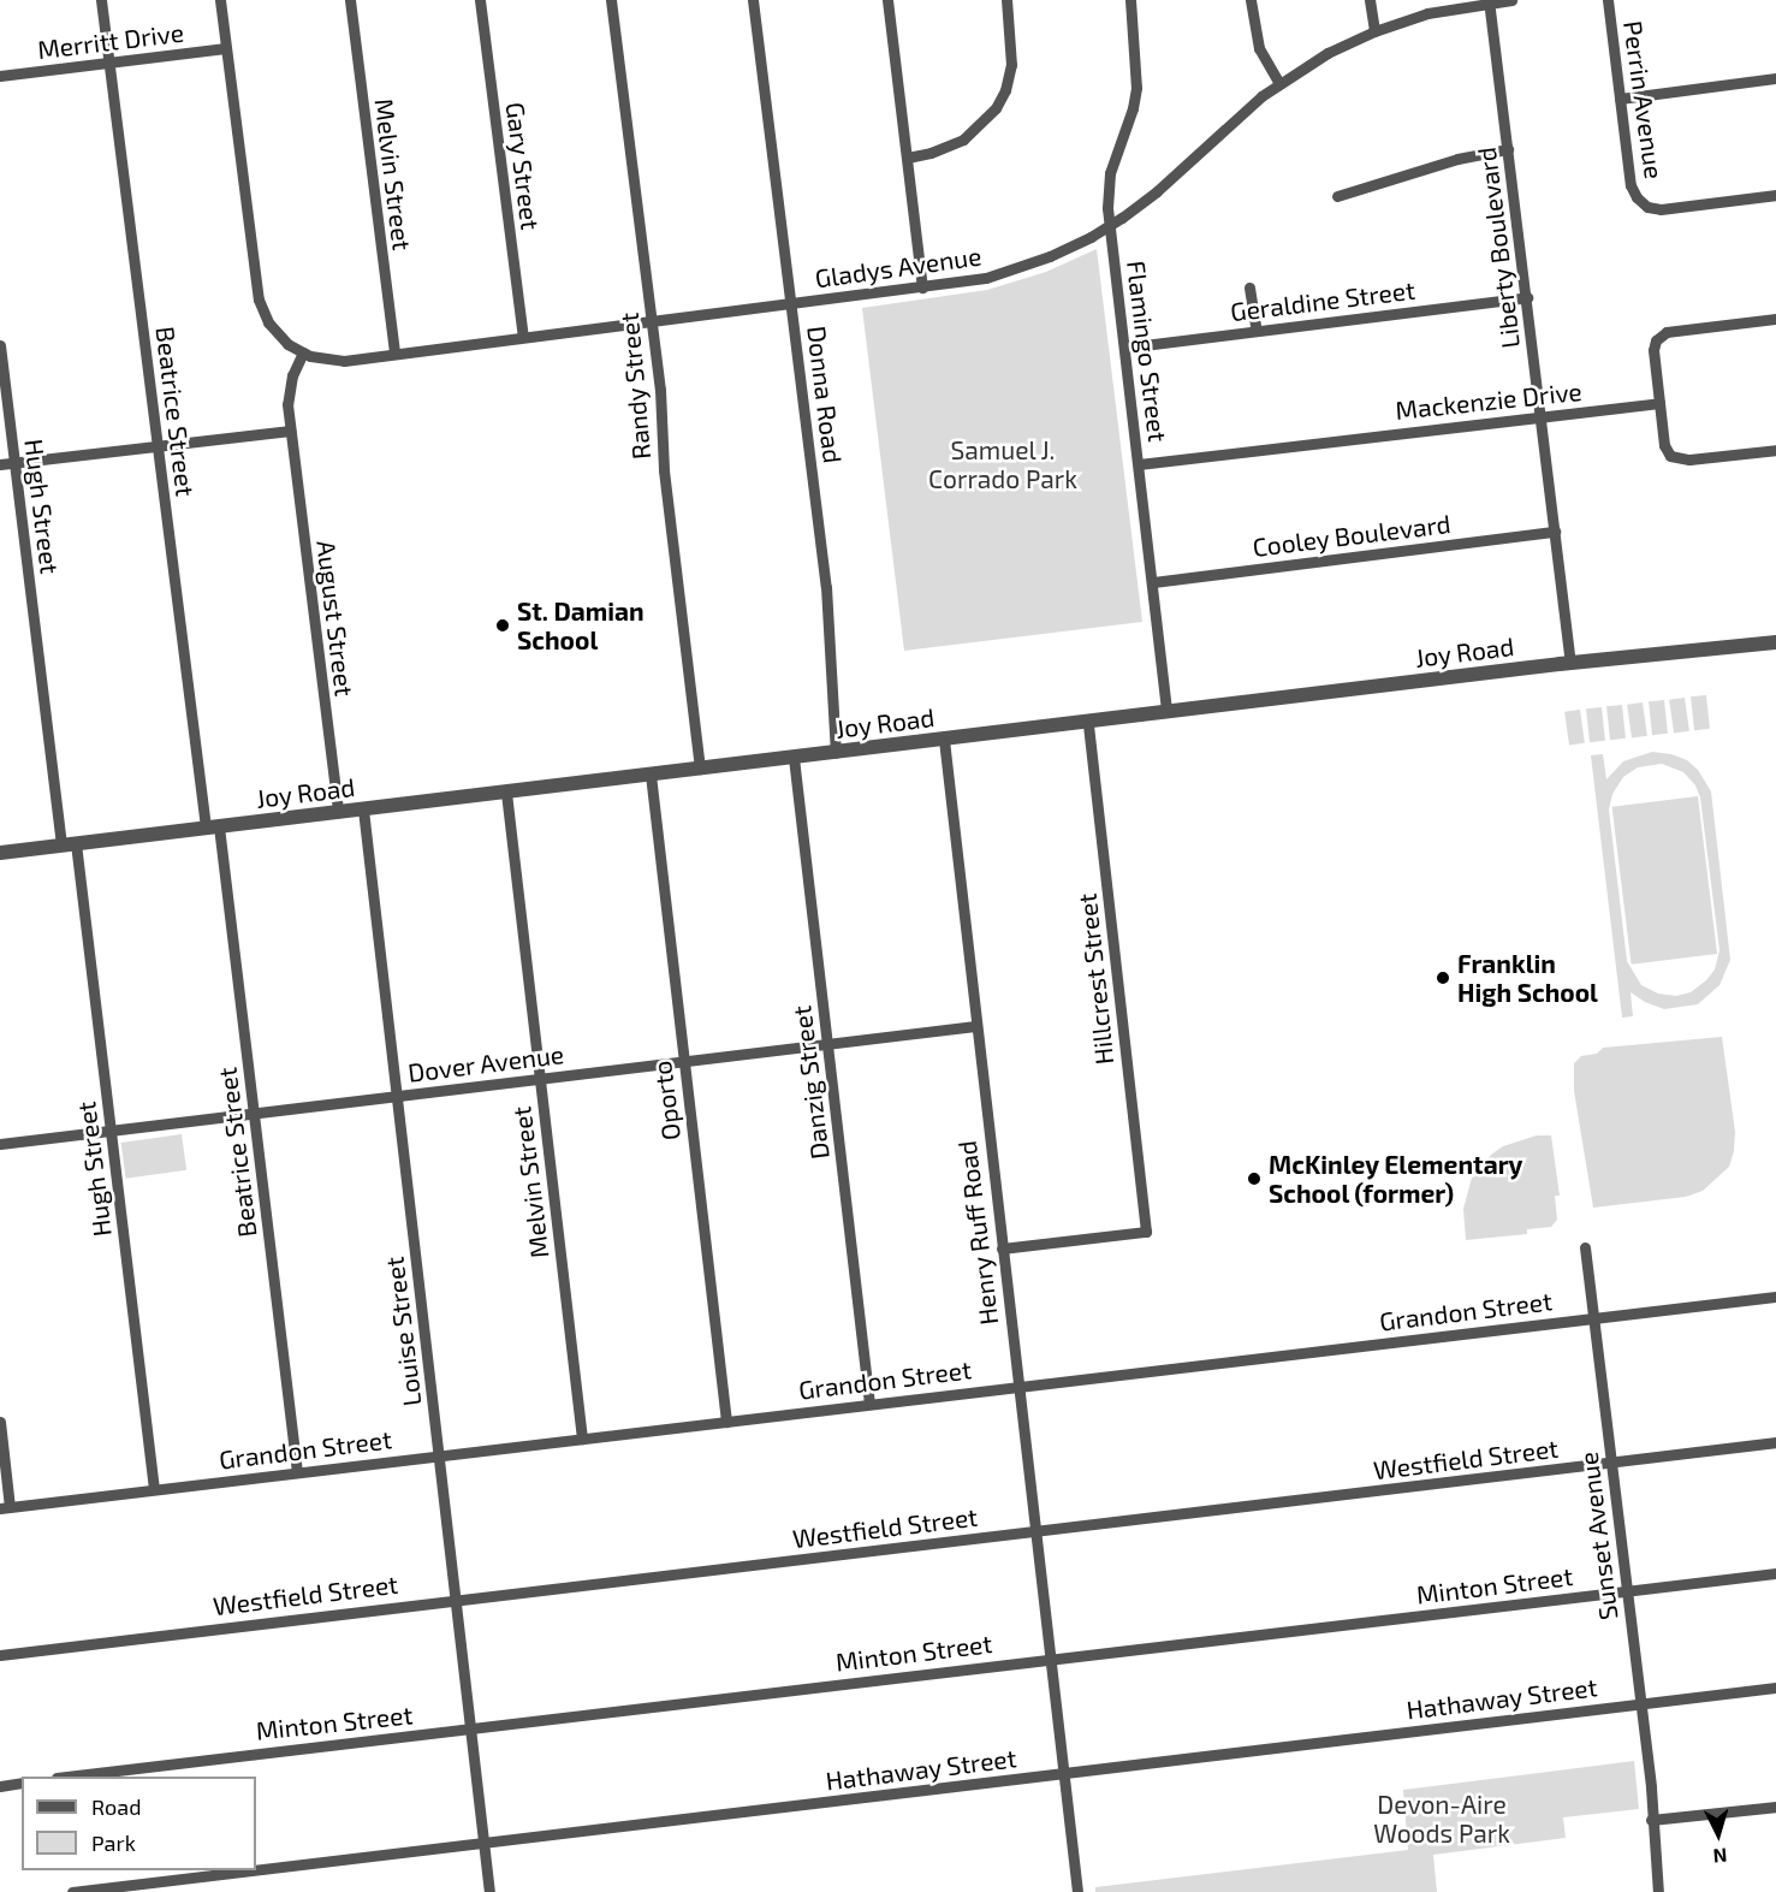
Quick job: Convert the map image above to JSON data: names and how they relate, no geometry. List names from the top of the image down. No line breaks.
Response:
{"streets":{"street":["Merritt Drive","Perrin Avenue","Gary Street","Melvin Street","Liberty Boulevard","Gladys Avenue","Geraldine Street","Flamingo Street","Randy Street","Donna Road","Mackenzie Drive","Beatrice Street","Hugh Street","Cooley Boulevard","August Street","Joy Road","Hillcrest Street","Dover Avenue","Danzig Street","Oporto","Henry Ruff Road","Grandon Street","Louise Street","Westfield Street","Sunset Avenue","Minton Street","Hathaway Street"]},"crossings":[["Merritt Drive","Beatrice Street"],["Gary Street","Gladys Avenue"],["Melvin Street","Gladys Avenue"],["Melvin Street","Joy Road"],["Melvin Street","Dover Avenue"],["Melvin Street","Grandon Street"],["Liberty Boulevard","Gladys Avenue"],["Liberty Boulevard","Geraldine Street"],["Liberty Boulevard","Mackenzie Drive"],["Liberty Boulevard","Cooley Boulevard"],["Liberty Boulevard","Joy Road"],["Gladys Avenue","Flamingo Street"],["Gladys Avenue","Randy Street"],["Gladys Avenue","Donna Road"],["Geraldine Street","Flamingo Street"],["Flamingo Street","Mackenzie Drive"],["Flamingo Street","Cooley Boulevard"],["Flamingo Street","Joy Road"],["Randy Street","Joy Road"],["Donna Road","Joy Road"],["Beatrice Street","Joy Road"],["Beatrice Street","Dover Avenue"],["Beatrice Street","Grandon Street"],["Hugh Street","Joy Road"],["Hugh Street","Dover Avenue"],["Hugh Street","Grandon Street"],["August Street","Joy Road"],["Joy Road","Hillcrest Street"],["Joy Road","Danzig Street"],["Joy Road","Oporto"],["Joy Road","Henry Ruff Road"],["Joy Road","Louise Street"],["Hillcrest Street","Henry Ruff Road"],["Dover Avenue","Danzig Street"],["Dover Avenue","Oporto"],["Dover Avenue","Henry Ruff Road"],["Dover Avenue","Louise Street"],["Danzig Street","Grandon Street"],["Oporto","Grandon Street"],["Henry Ruff Road","Grandon Street"],["Henry Ruff Road","Westfield Street"],["Henry Ruff Road","Minton Street"],["Henry Ruff Road","Hathaway Street"],["Grandon Street","Louise Street"],["Grandon Street","Sunset Avenue"],["Louise Street","Westfield Street"],["Louise Street","Minton Street"],["Louise Street","Hathaway Street"],["Westfield Street","Sunset Avenue"],["Sunset Avenue","Minton Street"],["Sunset Avenue","Hathaway Street"]],"parks":["Samuel J. Corrado Park","Devon-Aire Woods Park"],"places":["St. Damian School","Franklin High School","McKinley Elementary School (former)"],"legend":["Road","Park"],"north":"bottom"}
